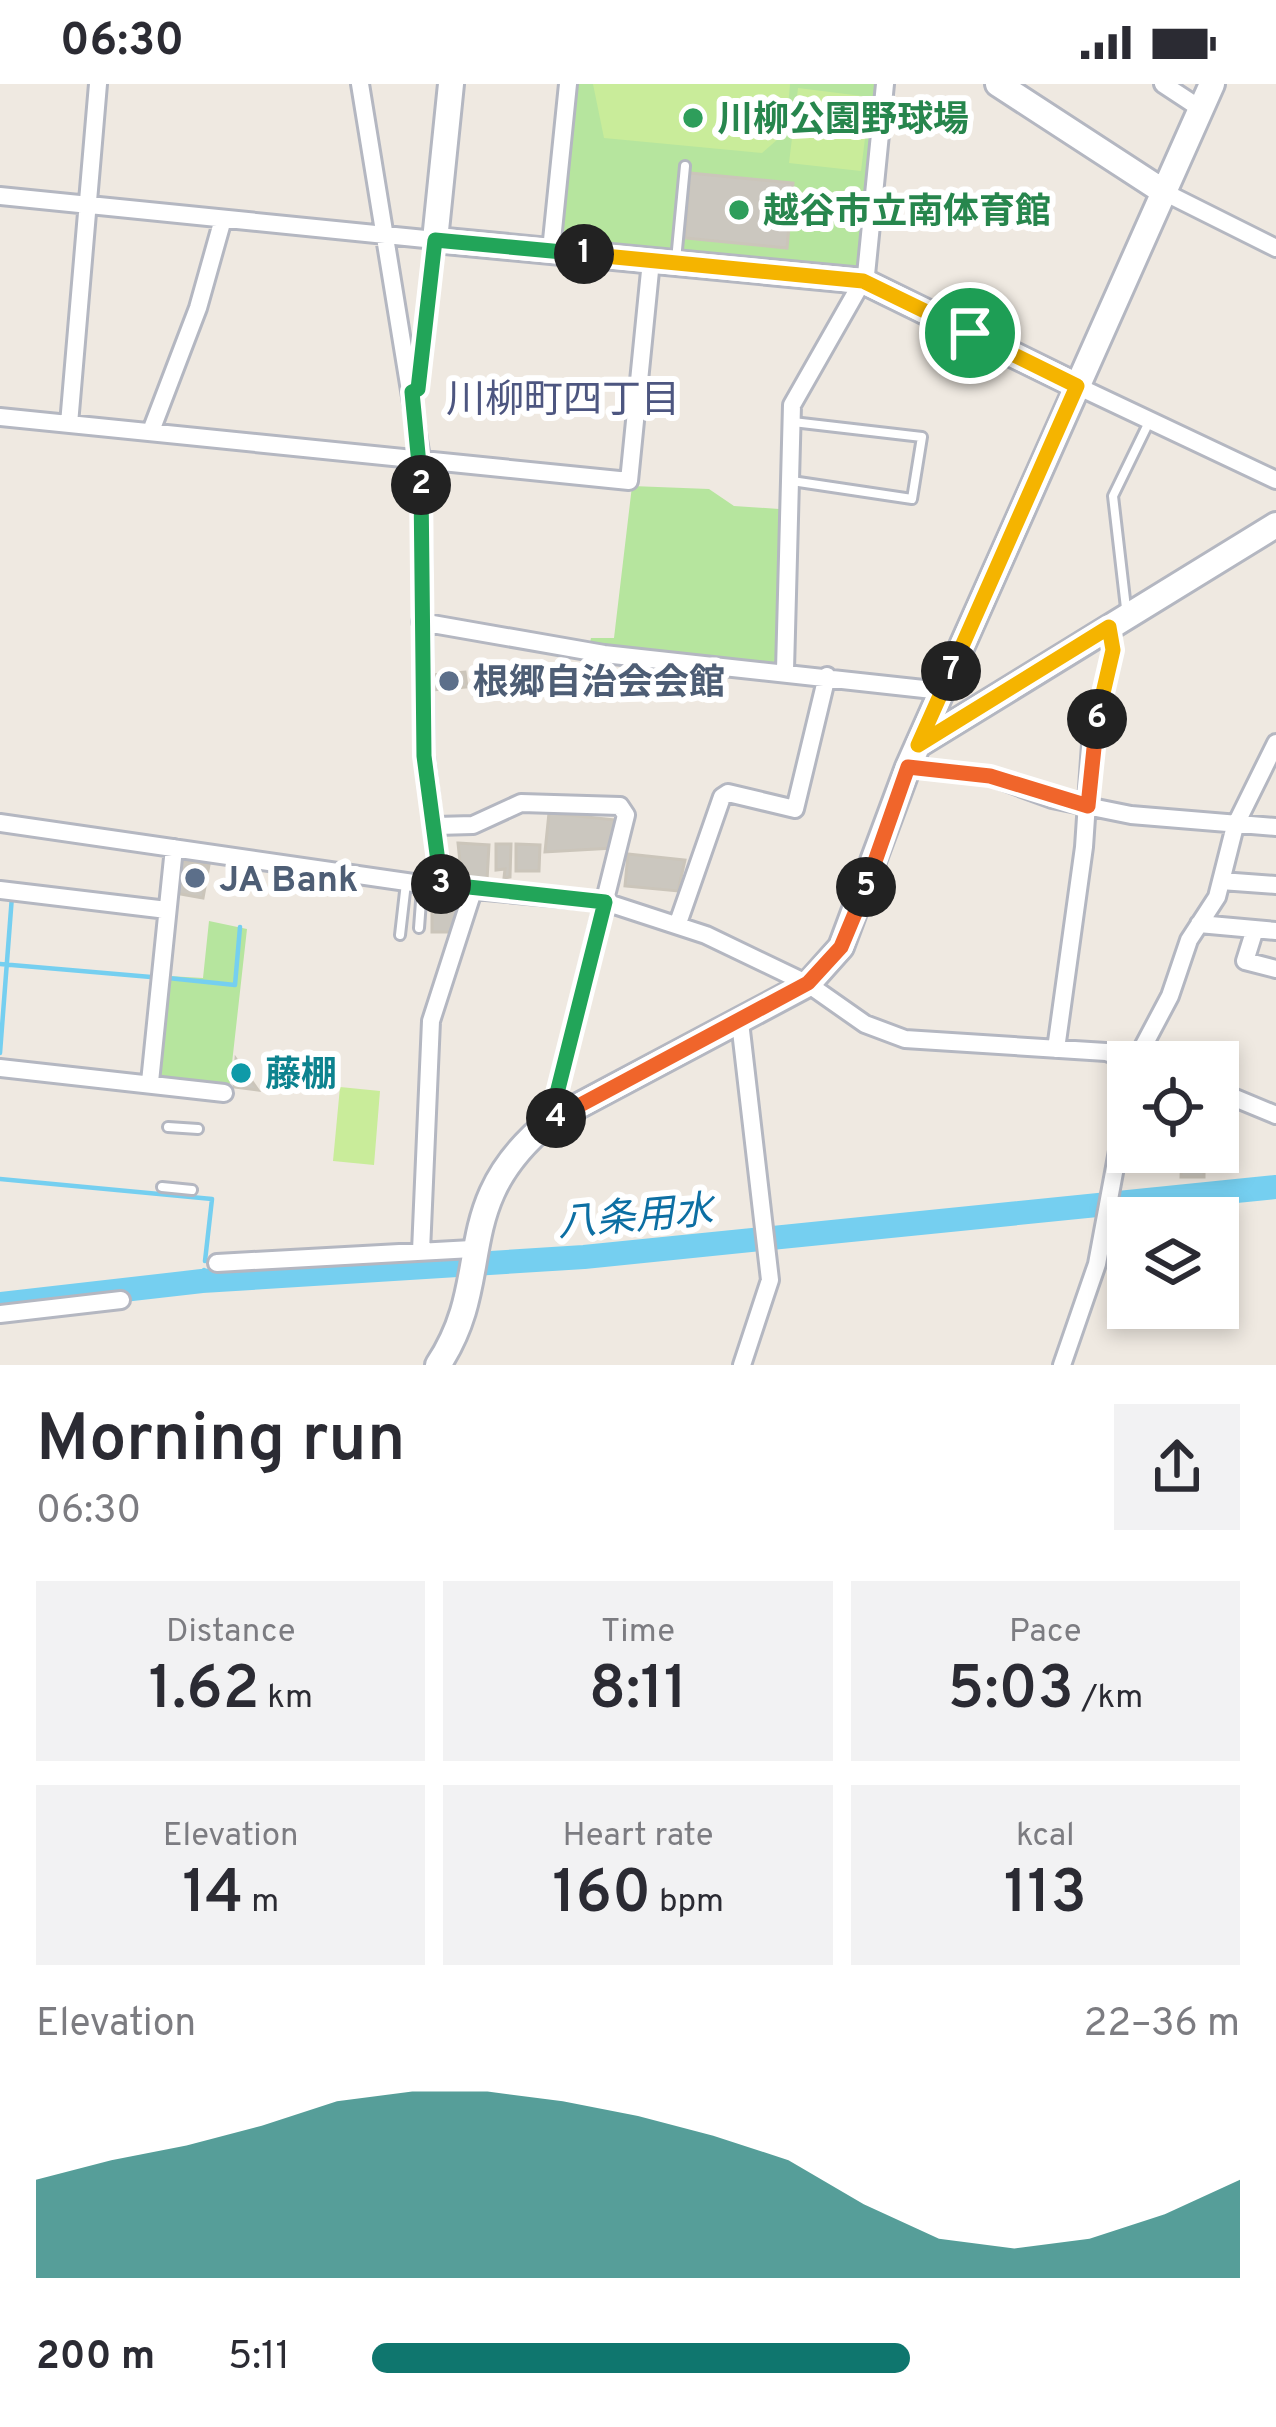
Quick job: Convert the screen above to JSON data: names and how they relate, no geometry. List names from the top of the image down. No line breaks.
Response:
{"districts":["川柳町四丁目"],"water":["八条用水"],"places":["川柳公園野球場","越谷市立南体育館","根郷自治会会館","JA Bank","藤棚"],"page":{"status":"06:30","pins":["1","2","7","6","3","5","4"],"heading":["Morning run","06:30"],"stats":[["Distance","1.62 km"],["Time","8:11"],["Pace","5:03 /km"],["Elevation","14 m"],["Heart rate","160 bpm"],["kcal","113"]],"chart":["Elevation","22–36 m"],"list":[{"name":"200 m","note":"5:11"}]}}
